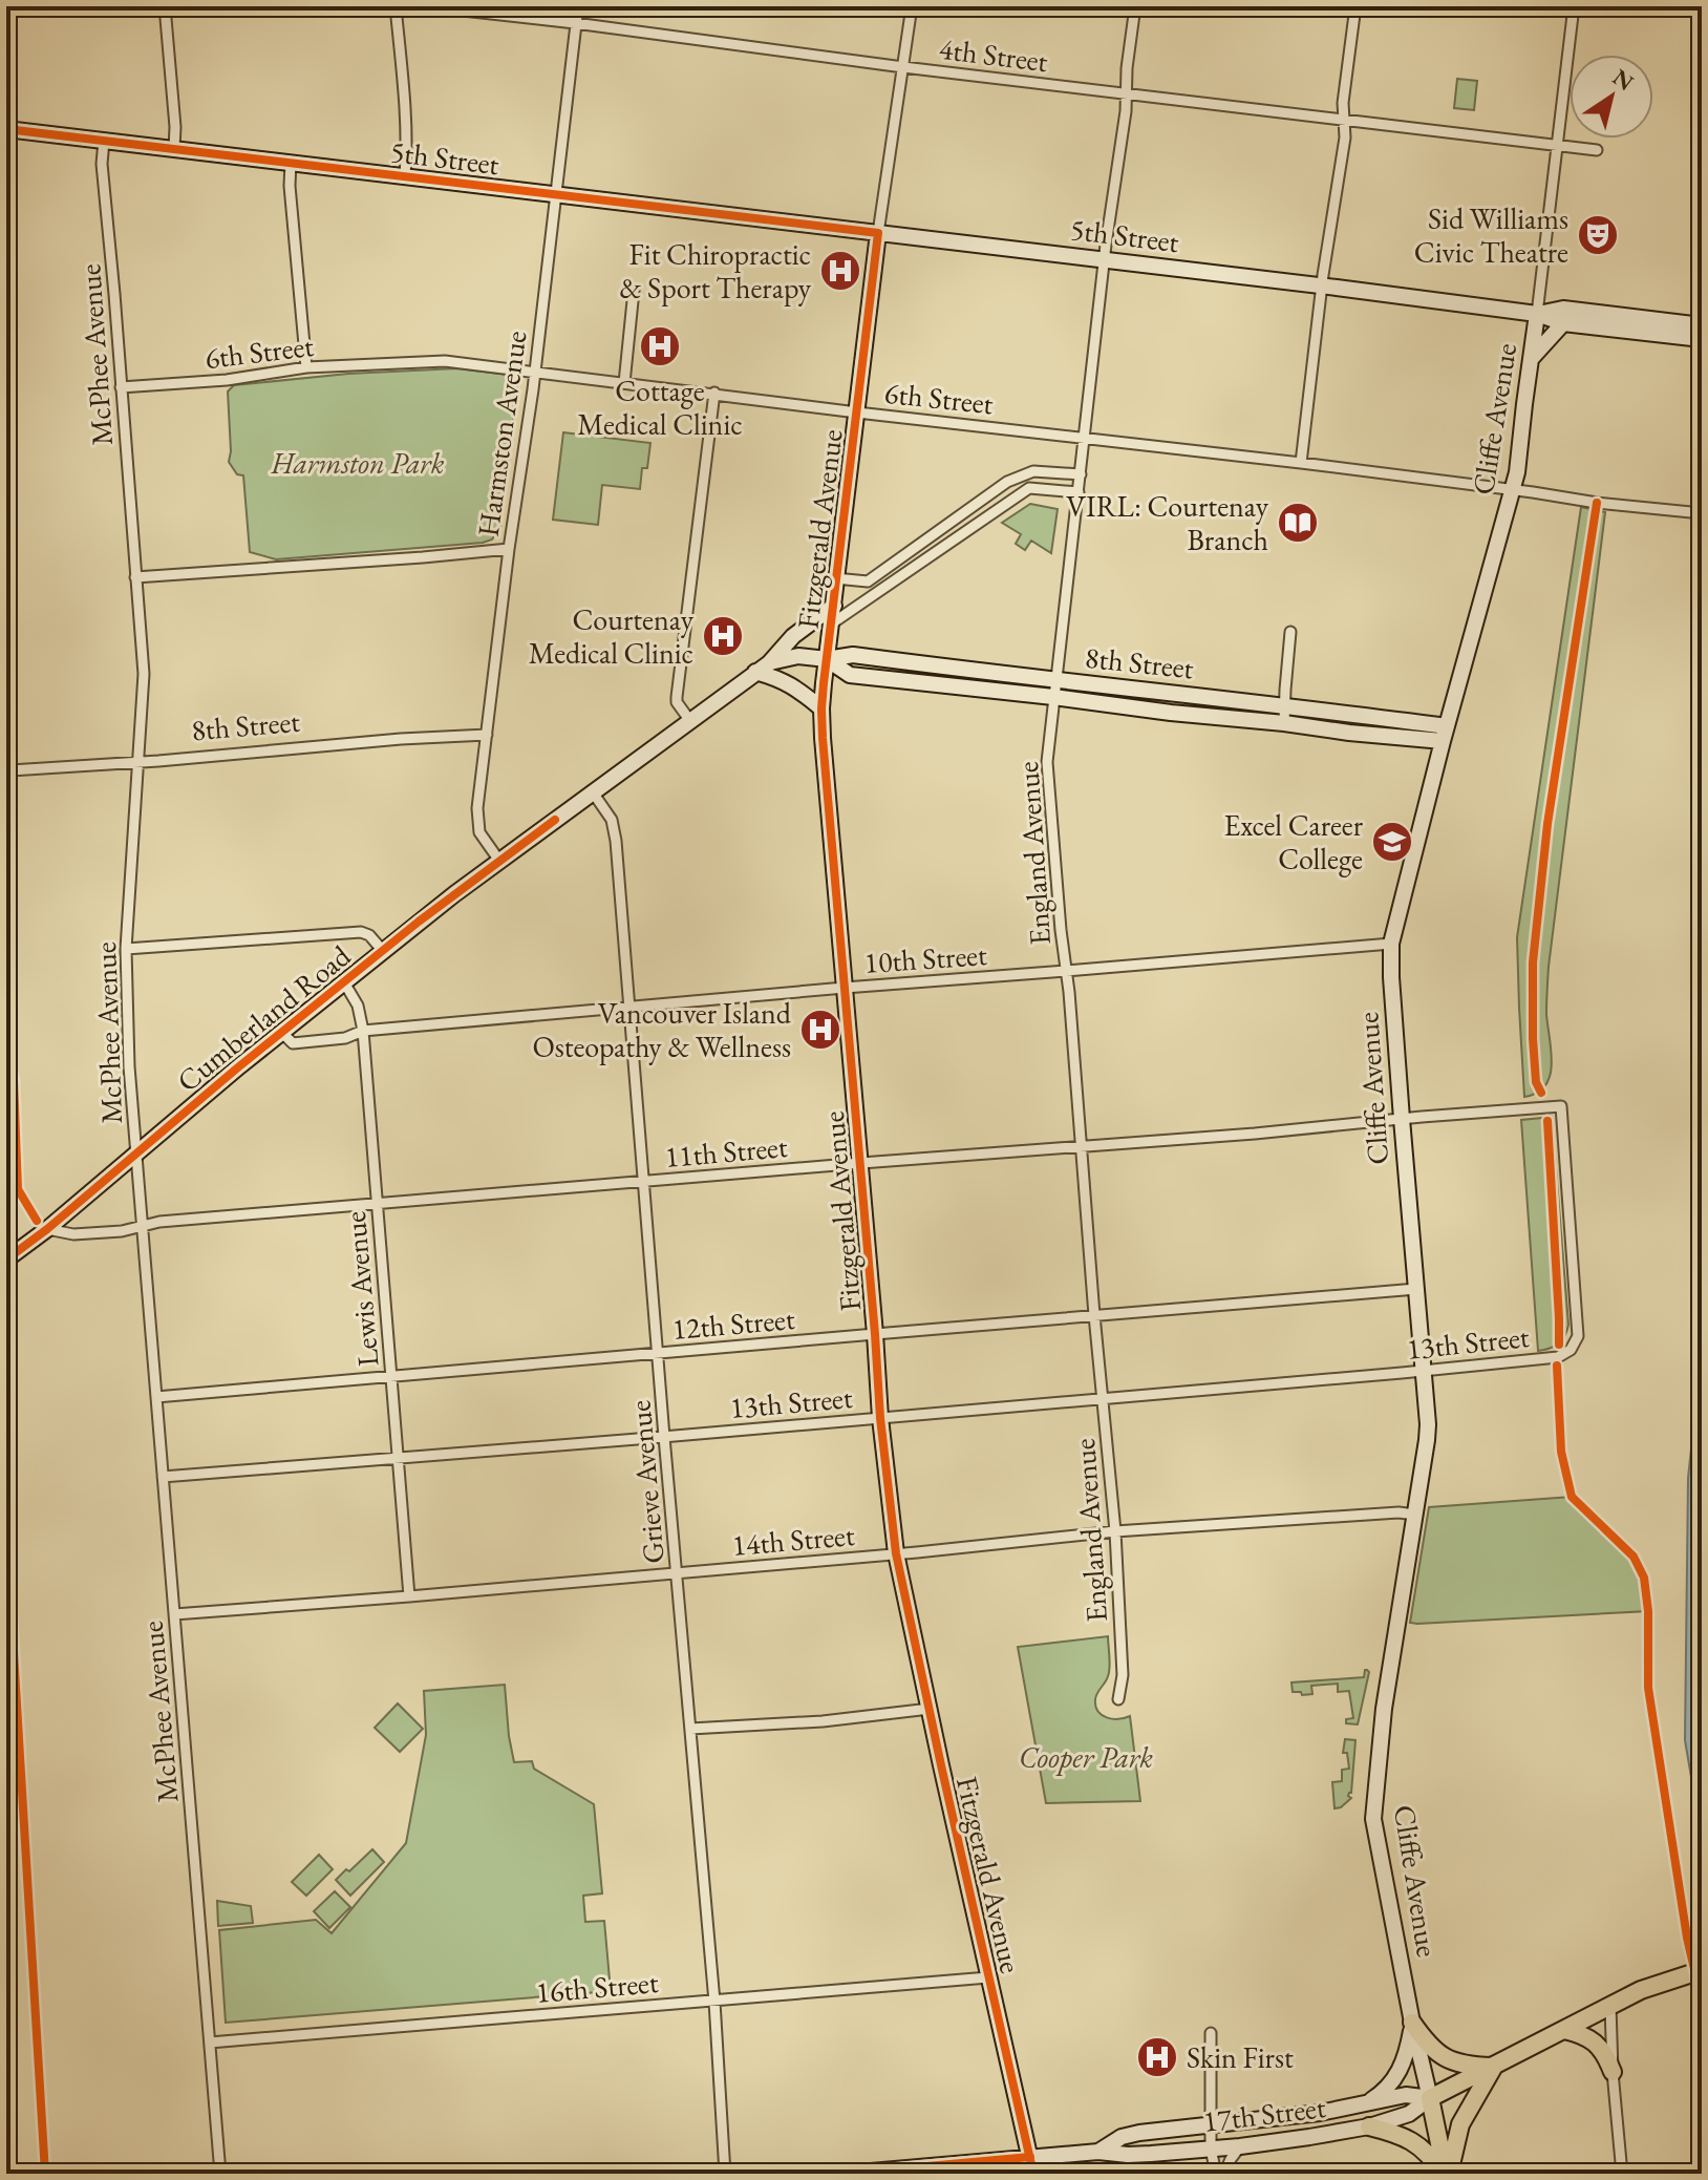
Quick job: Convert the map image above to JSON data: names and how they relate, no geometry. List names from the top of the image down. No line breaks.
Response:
{"streets":{"main road":["Cliffe Avenue","17th Street"],"street":["4th Street","5th Street","6th Street","McPhee Avenue","Harmston Avenue","Fitzgerald Avenue","8th Street","England Avenue","10th Street","Cumberland Road","11th Street","Lewis Avenue","12th Street","13th Street","Grieve Avenue","14th Street","16th Street"]},"crossings":[["4th Street","Cliffe Avenue"],["4th Street","Harmston Avenue"],["4th Street","Fitzgerald Avenue"],["4th Street","England Avenue"],["5th Street","McPhee Avenue"],["5th Street","Cliffe Avenue"],["5th Street","Harmston Avenue"],["5th Street","Fitzgerald Avenue"],["5th Street","England Avenue"],["6th Street","McPhee Avenue"],["6th Street","Cliffe Avenue"],["6th Street","Harmston Avenue"],["6th Street","Fitzgerald Avenue"],["6th Street","England Avenue"],["McPhee Avenue","8th Street"],["McPhee Avenue","Cumberland Road"],["McPhee Avenue","11th Street"],["McPhee Avenue","12th Street"],["McPhee Avenue","13th Street"],["McPhee Avenue","14th Street"],["McPhee Avenue","16th Street"],["Cliffe Avenue","8th Street"],["Cliffe Avenue","10th Street"],["Cliffe Avenue","11th Street"],["Cliffe Avenue","12th Street"],["Cliffe Avenue","13th Street"],["Cliffe Avenue","14th Street"],["Cliffe Avenue","17th Street"],["Harmston Avenue","8th Street"],["Harmston Avenue","Cumberland Road"],["Fitzgerald Avenue","8th Street"],["Fitzgerald Avenue","10th Street"],["Fitzgerald Avenue","Cumberland Road"],["Fitzgerald Avenue","11th Street"],["Fitzgerald Avenue","12th Street"],["Fitzgerald Avenue","13th Street"],["Fitzgerald Avenue","14th Street"],["Fitzgerald Avenue","16th Street"],["Fitzgerald Avenue","17th Street"],["8th Street","England Avenue"],["8th Street","Cumberland Road"],["England Avenue","10th Street"],["England Avenue","11th Street"],["England Avenue","12th Street"],["England Avenue","13th Street"],["England Avenue","14th Street"],["10th Street","Cumberland Road"],["10th Street","Lewis Avenue"],["10th Street","Grieve Avenue"],["Cumberland Road","11th Street"],["Cumberland Road","Lewis Avenue"],["Cumberland Road","Grieve Avenue"],["11th Street","Lewis Avenue"],["11th Street","13th Street"],["11th Street","Grieve Avenue"],["Lewis Avenue","12th Street"],["Lewis Avenue","13th Street"],["Lewis Avenue","14th Street"],["12th Street","Grieve Avenue"],["13th Street","Grieve Avenue"],["Grieve Avenue","14th Street"],["Grieve Avenue","16th Street"]],"parks":["Harmston Park","Cooper Park"],"places":{"theatre":["Sid Williams Civic Theatre"],"hospital":["Fit Chiropractic & Sport Therapy","Cottage Medical Clinic","Courtenay Medical Clinic","Vancouver Island Osteopathy & Wellness","Skin First"],"library":["VIRL: Courtenay Branch"],"school or university":["Excel Career College"]},"north":"top right"}
